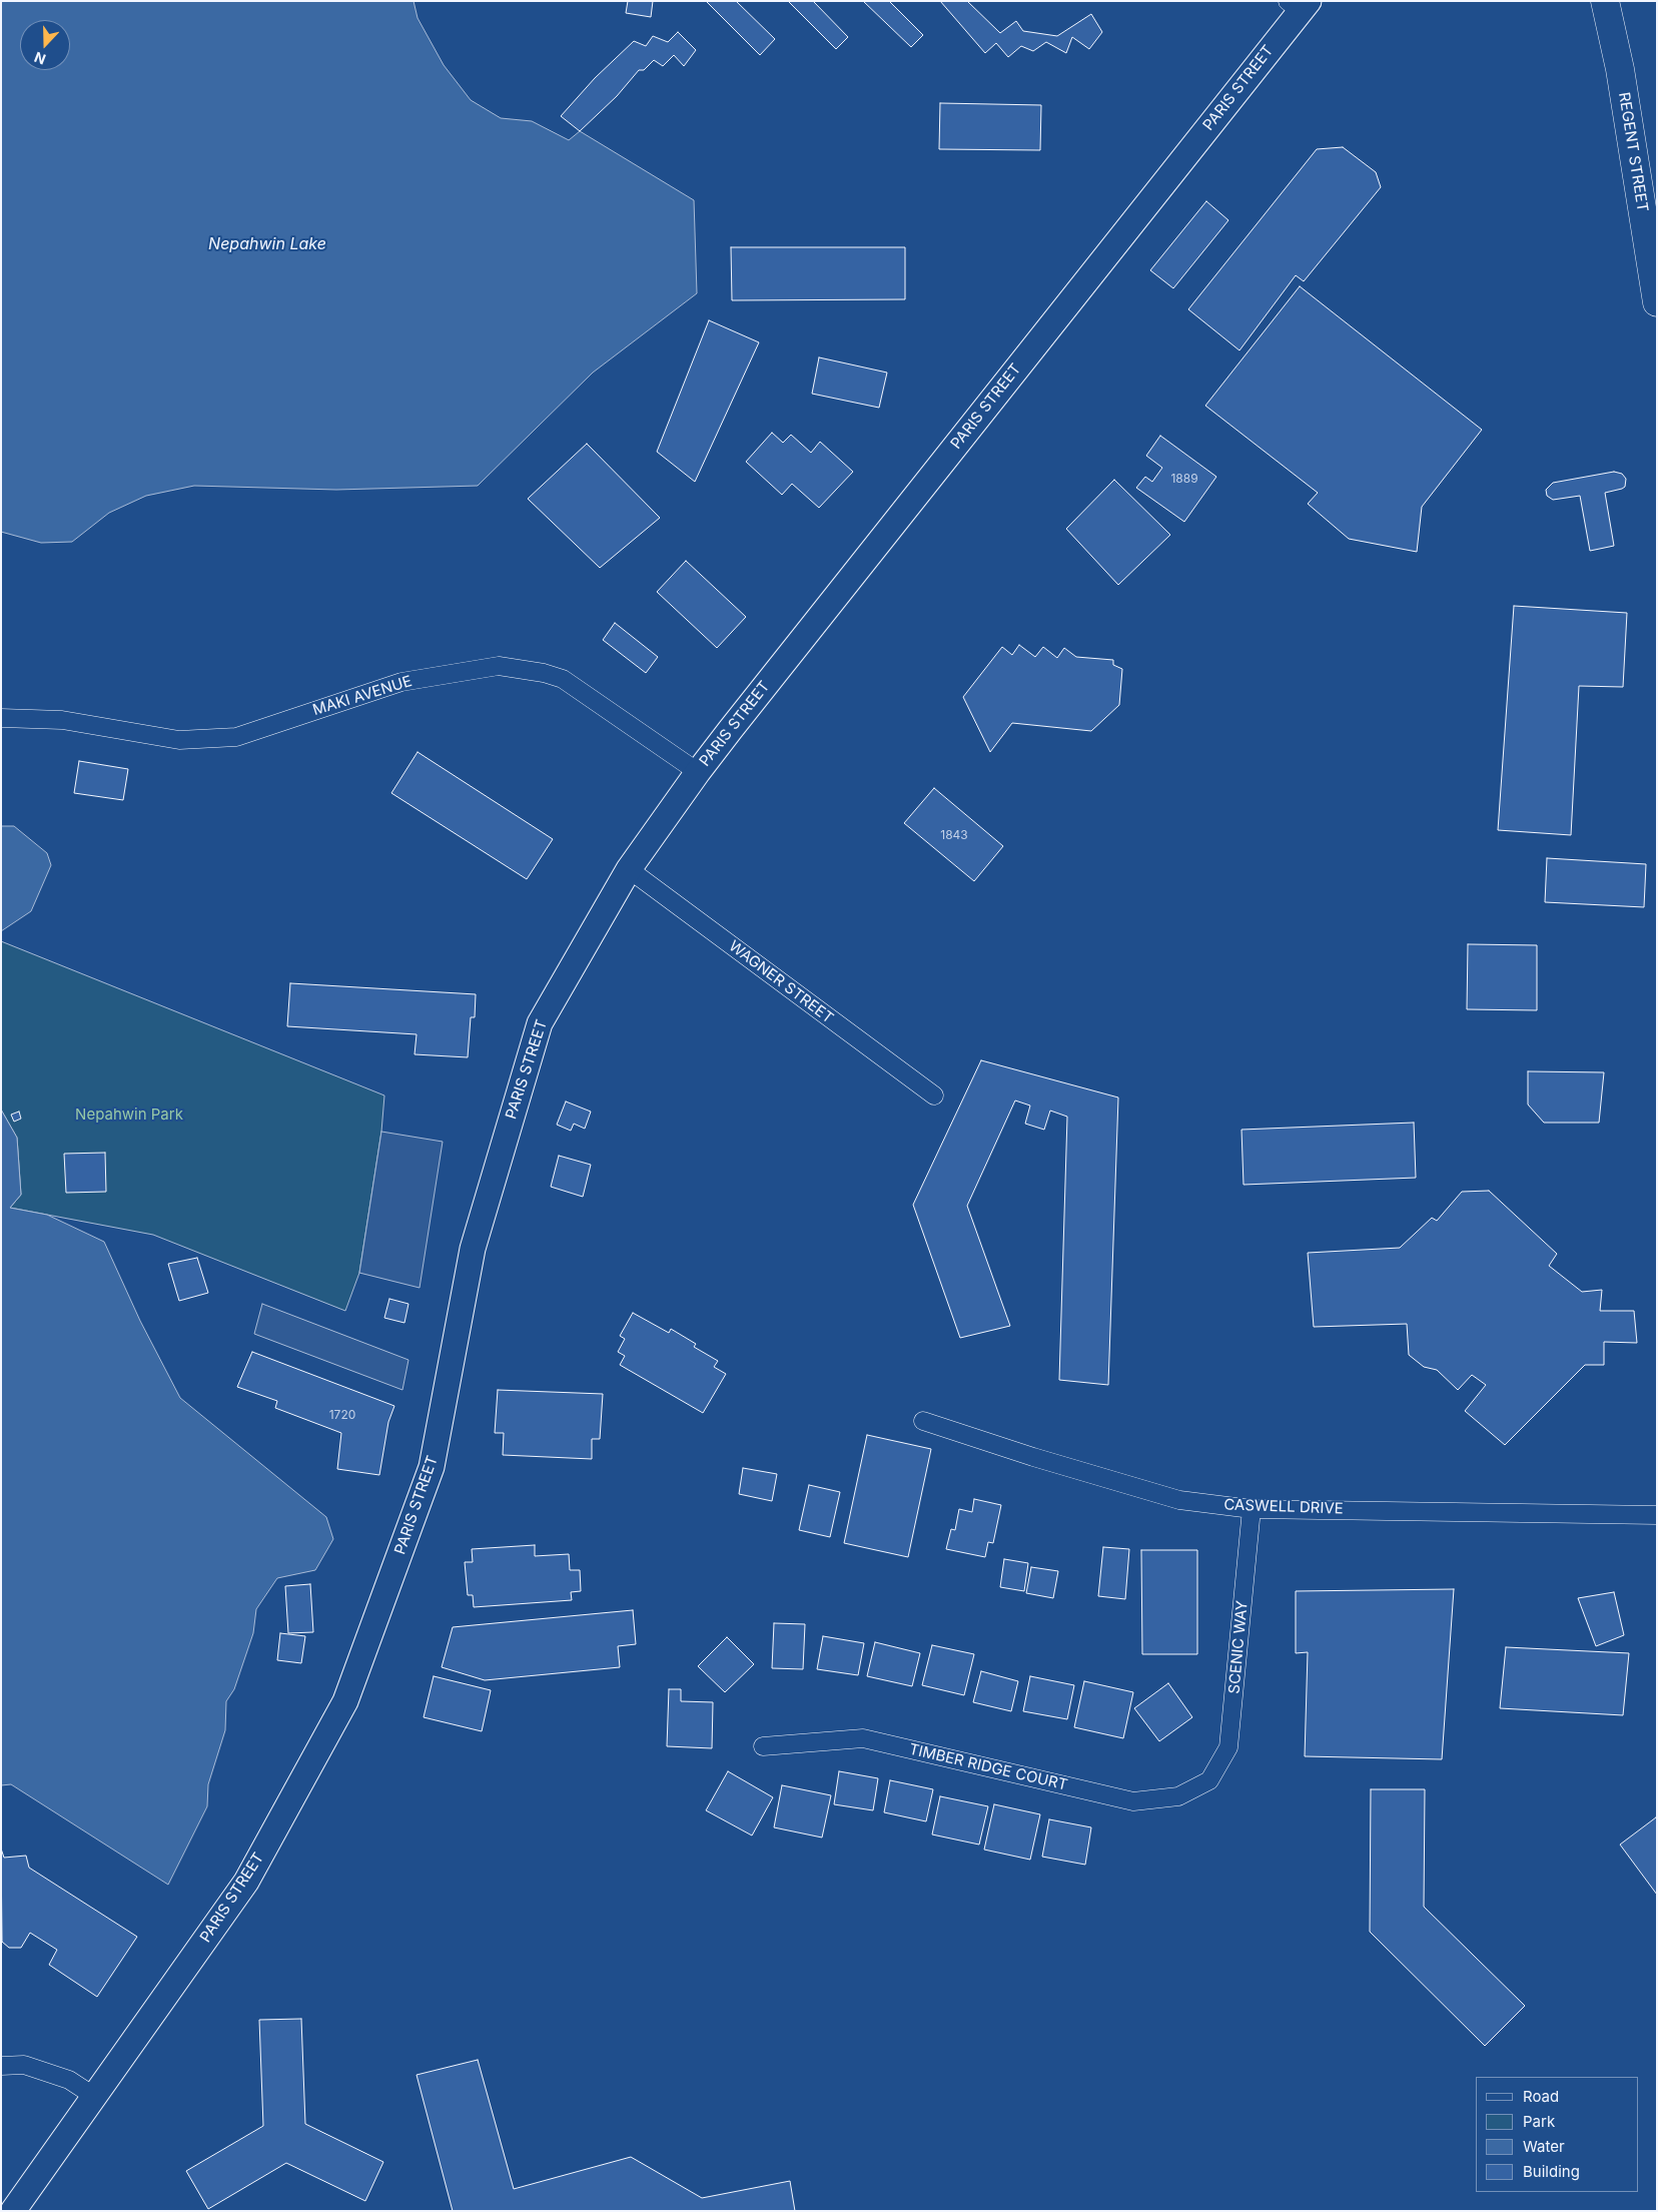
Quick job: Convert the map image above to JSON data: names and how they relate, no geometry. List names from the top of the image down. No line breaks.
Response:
{"streets":{"main road":["PARIS STREET","REGENT STREET"],"street":["MAKI AVENUE","WAGNER STREET","CASWELL DRIVE","SCENIC WAY","TIMBER RIDGE COURT"]},"crossings":[["PARIS STREET","MAKI AVENUE"],["PARIS STREET","WAGNER STREET"],["CASWELL DRIVE","SCENIC WAY"],["SCENIC WAY","TIMBER RIDGE COURT"]],"water":["Nepahwin Lake"],"parks":["Nepahwin Park"],"house_numbers":["1889","1843","1720"],"legend":["Road","Park","Water","Building"],"north":"bottom"}
